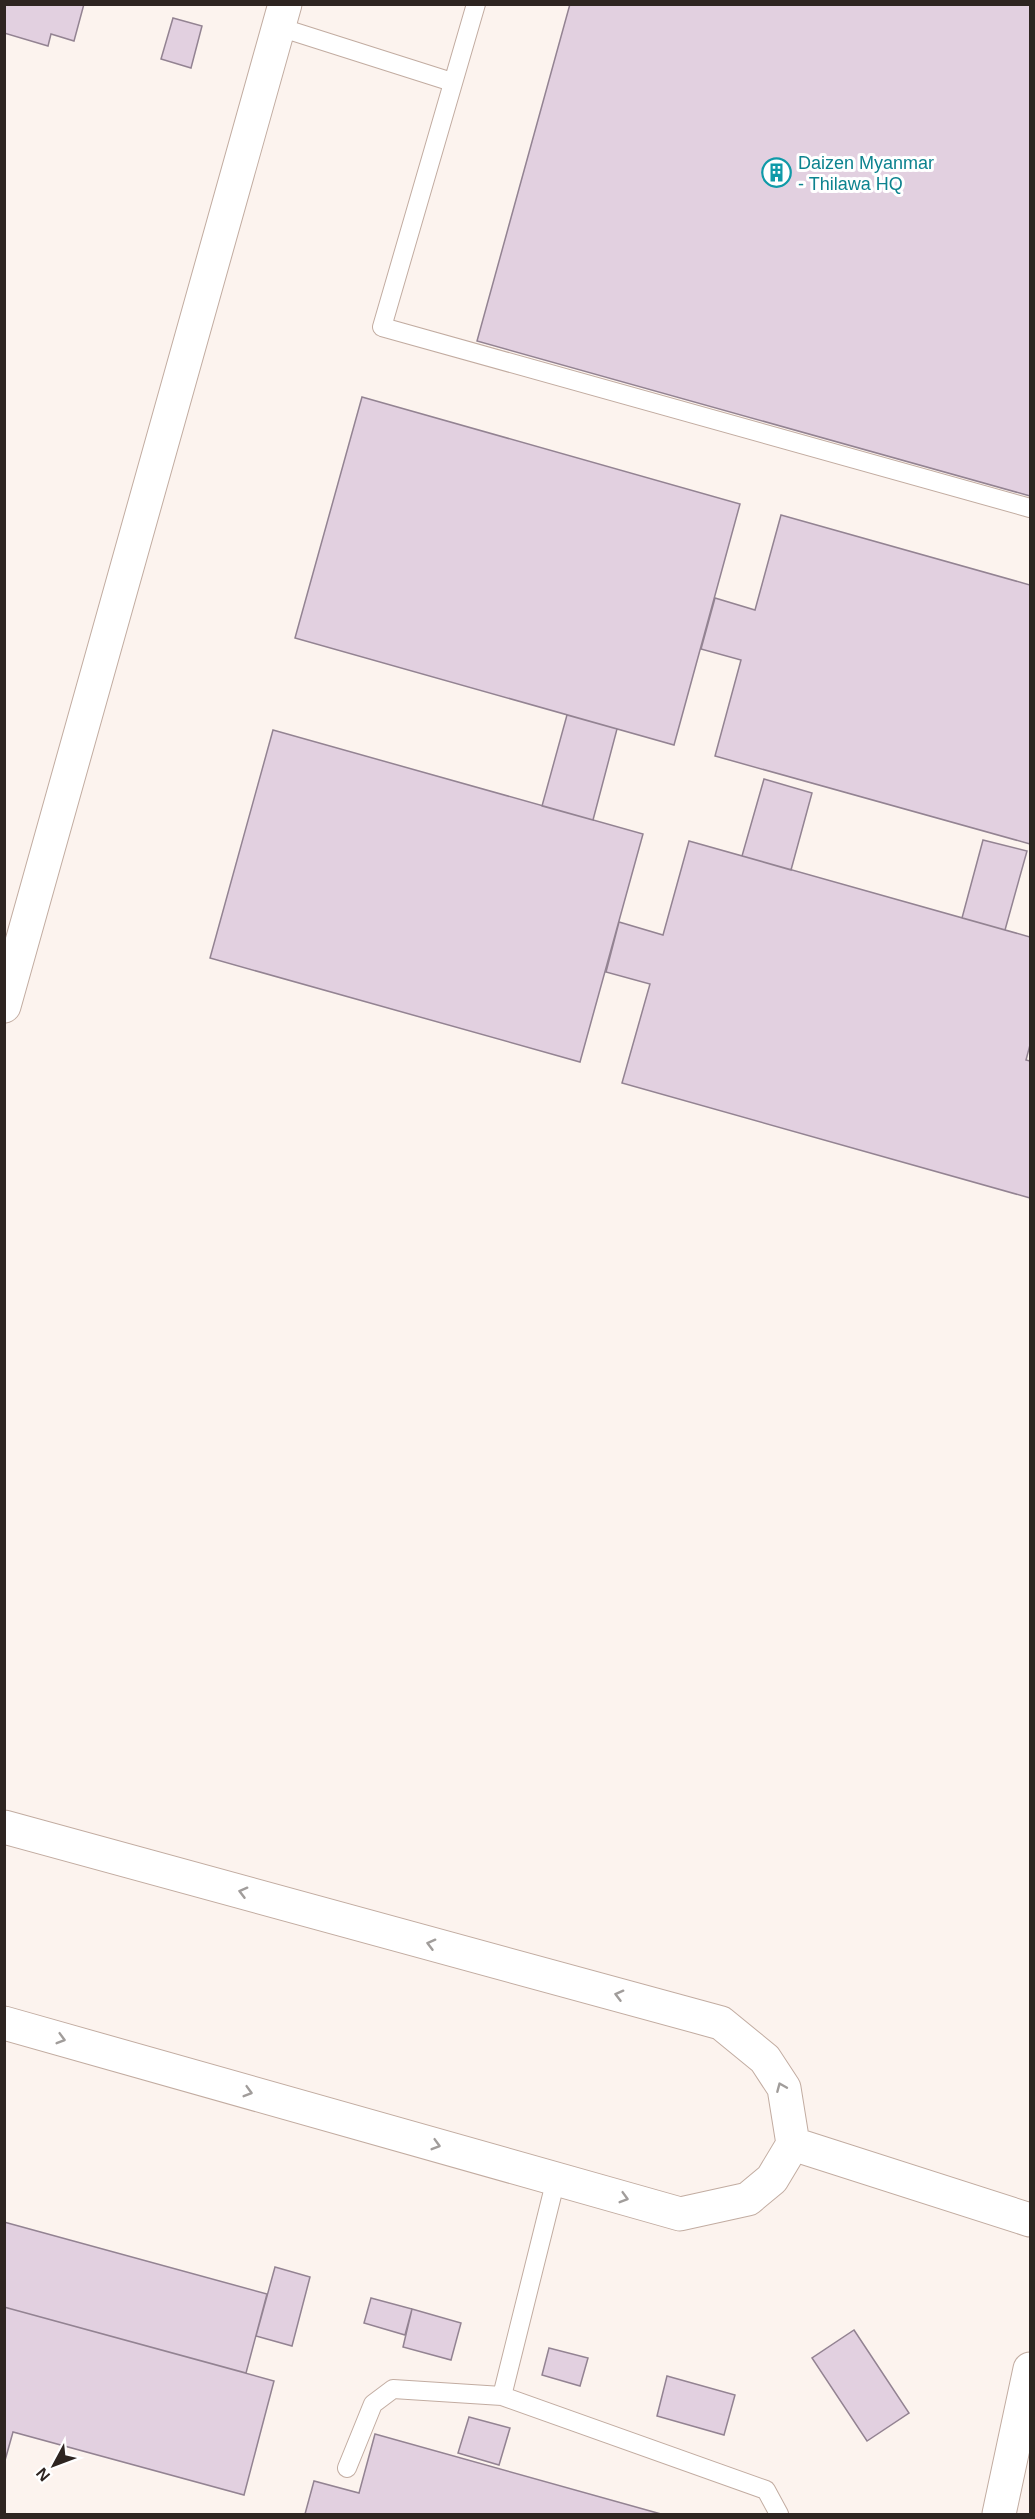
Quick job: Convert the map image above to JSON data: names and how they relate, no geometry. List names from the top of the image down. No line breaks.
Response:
{"places":{"building":["Daizen Myanmar - Thilawa HQ"]},"north":"bottom left"}
